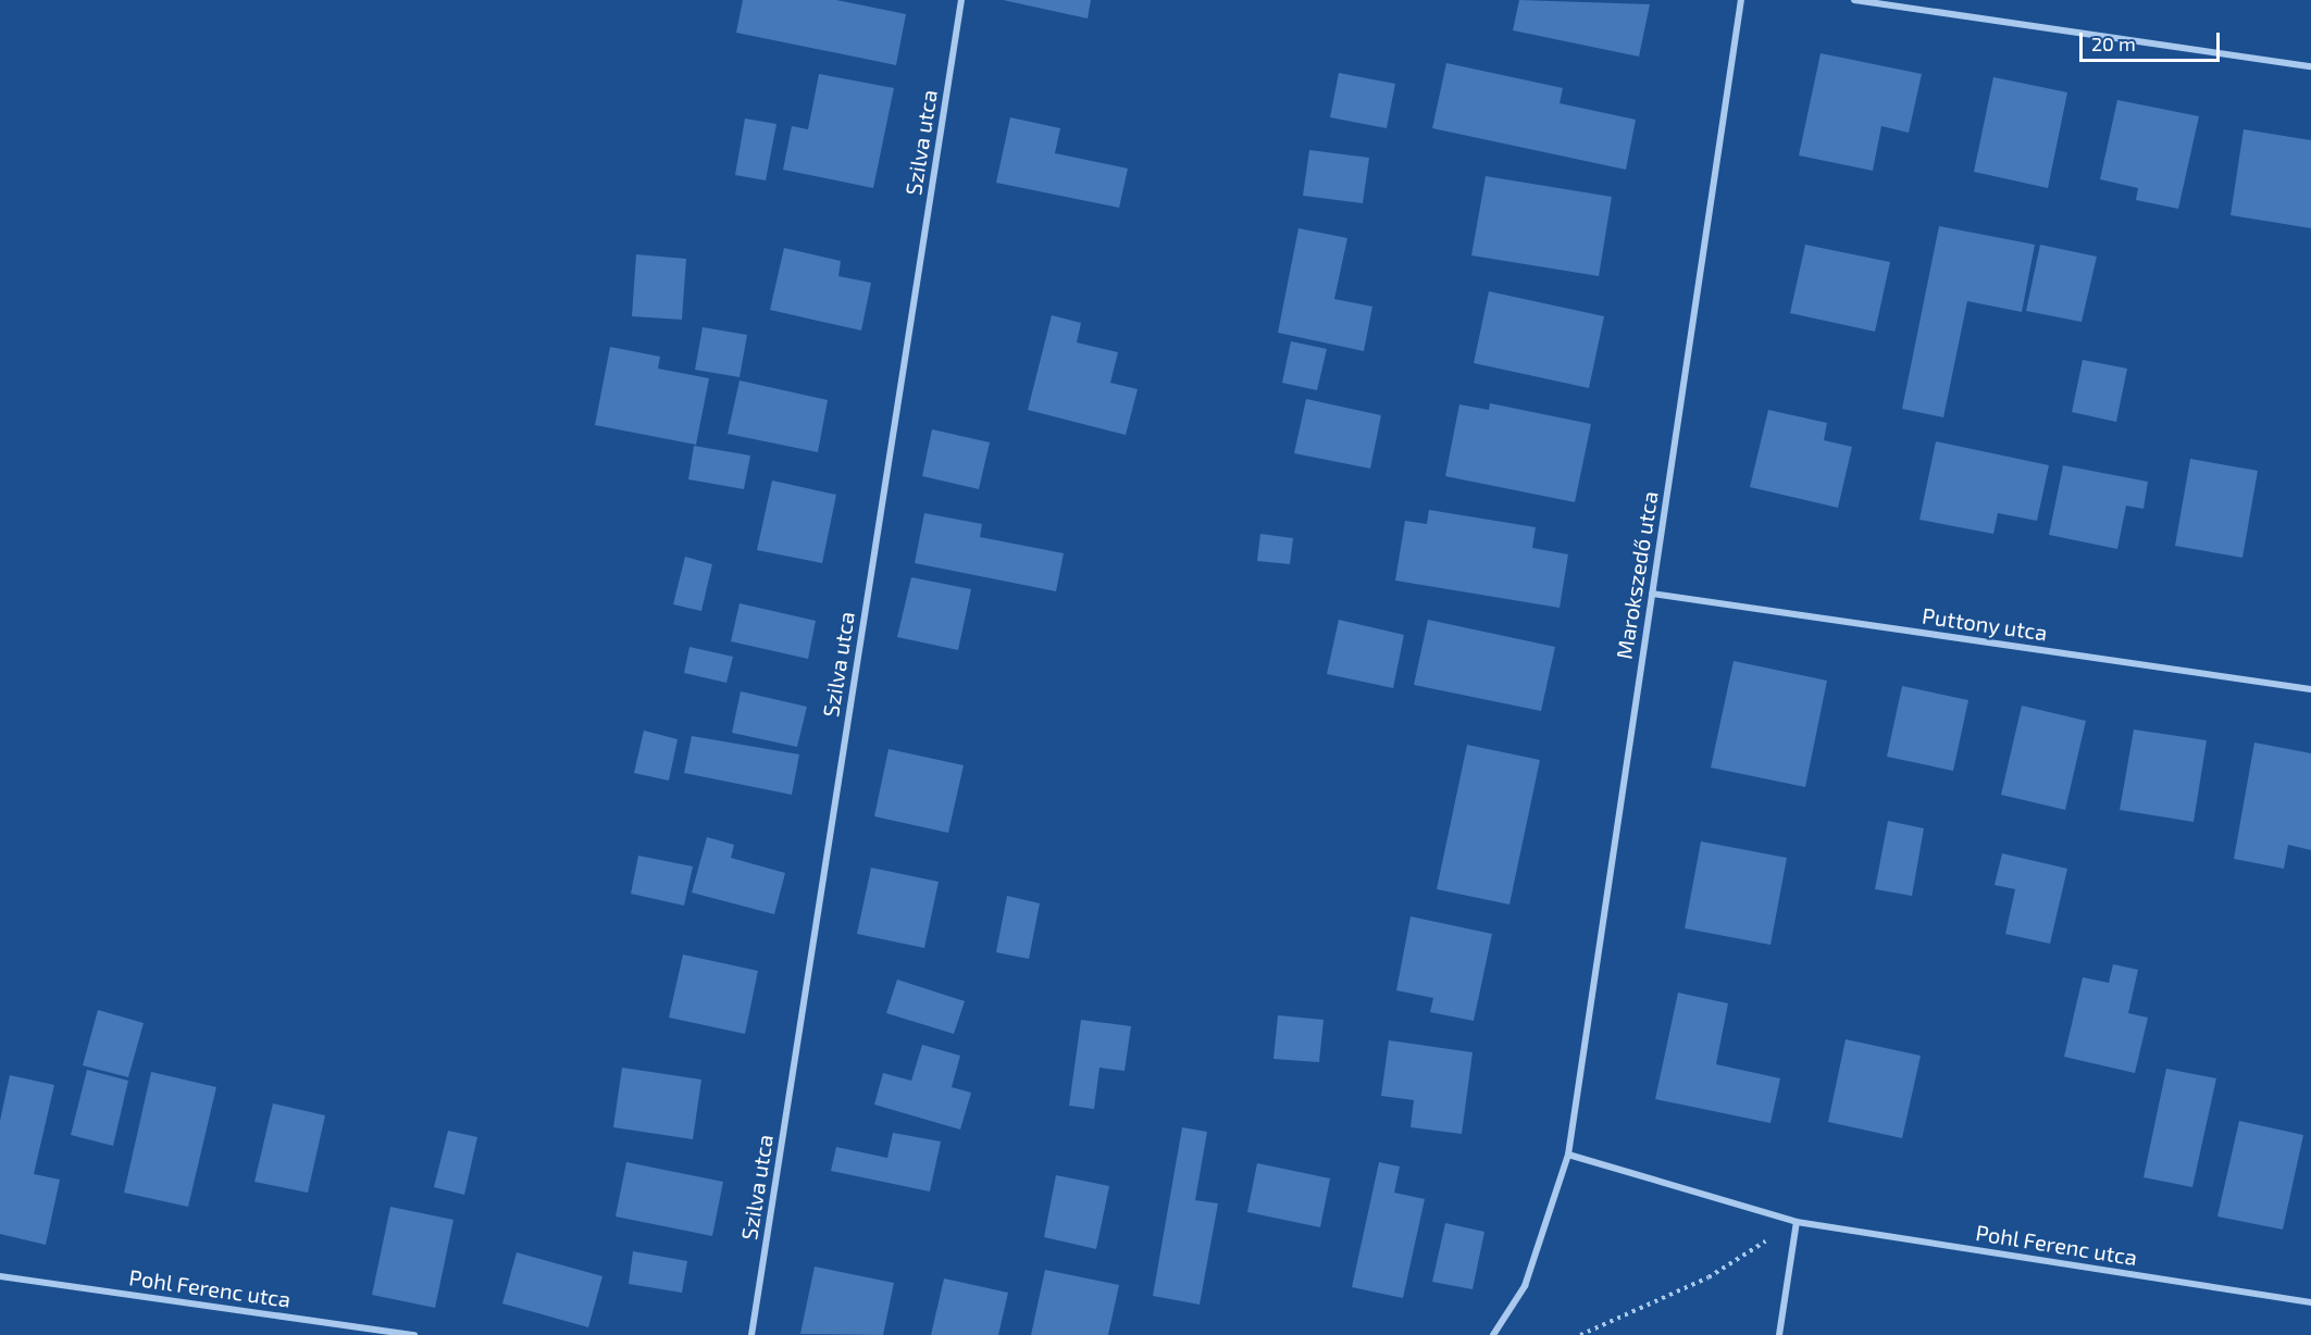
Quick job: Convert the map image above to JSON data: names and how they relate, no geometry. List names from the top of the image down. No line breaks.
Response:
{"streets":{"street":["Szilva utca","Marokszedő utca","Puttony utca","Pohl Ferenc utca"]},"crossings":[["Marokszedő utca","Puttony utca"],["Marokszedő utca","Pohl Ferenc utca"]],"scale_bar":"20 m"}
